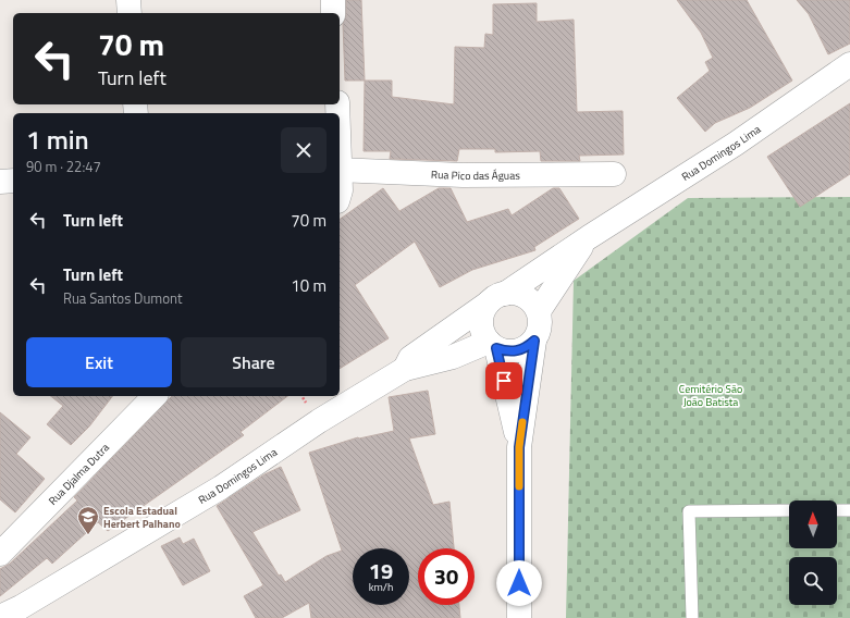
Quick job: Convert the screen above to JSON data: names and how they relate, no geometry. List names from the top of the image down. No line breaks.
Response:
{"streets":{"street":["Rua Domingos Lima","Rua Pico das Águas","Rua Djalma Dutra"]},"parks":["Cemitério São João Batista"],"places":{"school or university":["Escola Estadual Herbert Palhano"]},"north":"top","page":{"turn":["70 m","Turn left"],"heading":["1 min","90 m · 22:47"],"list":[{"name":"Turn left","value":"70 m"},{"name":"Turn left","note":"Rua Santos Dumont","value":"10 m"}],"buttons":["Exit","Share"],"speed":"19 km/h","limit":"30"}}
